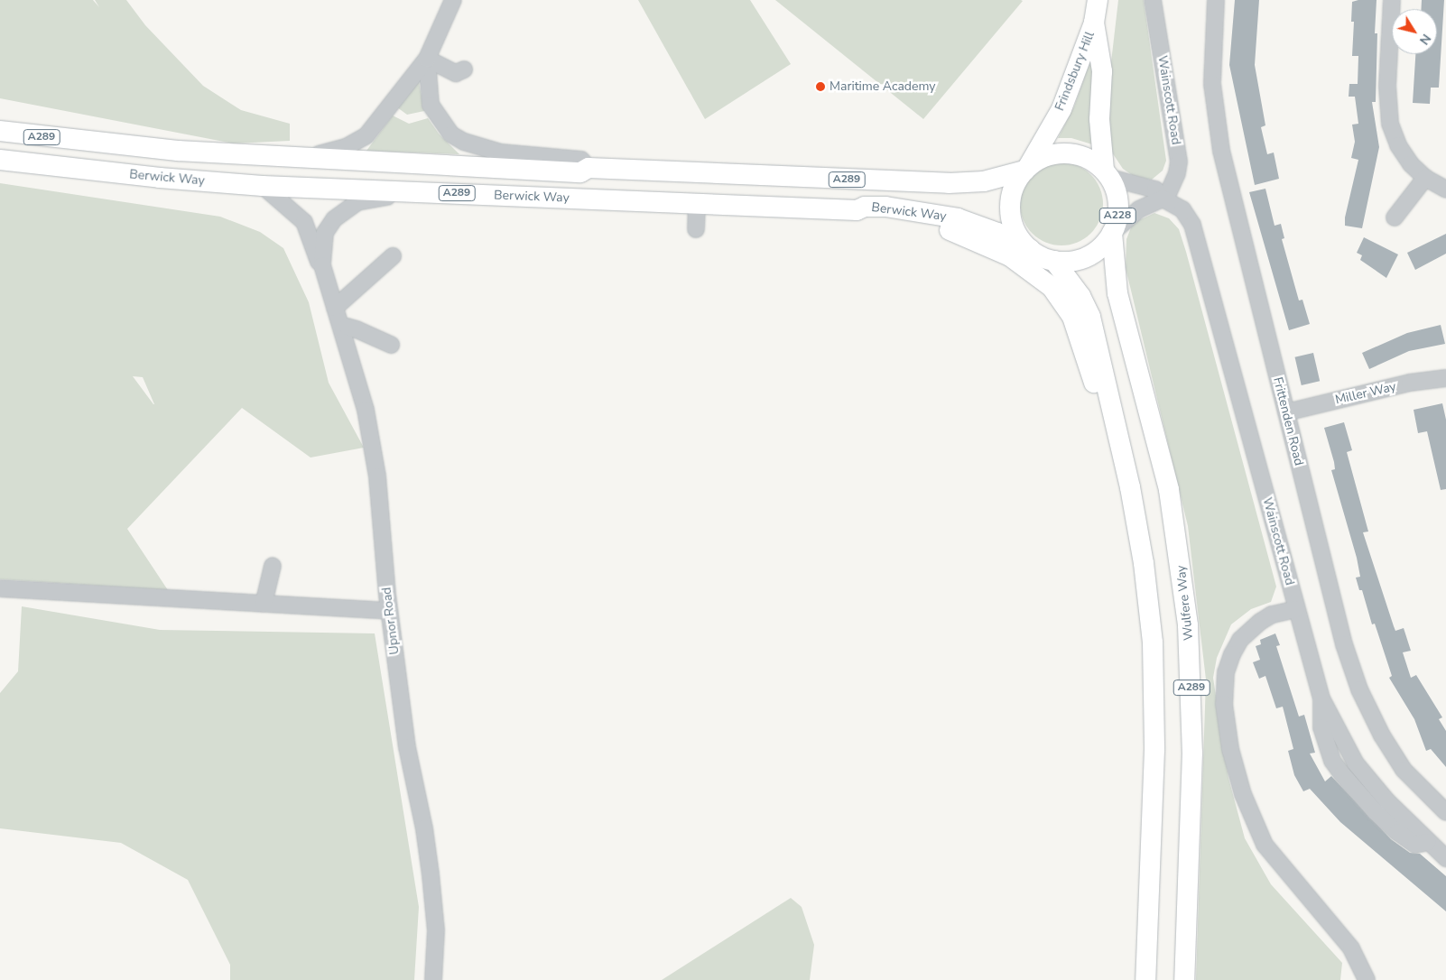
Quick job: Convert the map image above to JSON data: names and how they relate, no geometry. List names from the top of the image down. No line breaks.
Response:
{"streets":{"main road":["Frindsbury Hill","A289","Berwick Way","A228","Wulfere Way"],"street":["Wainscott Road","Miller Way","Frittenden Road","Upnor Road"]},"crossings":[["Frindsbury Hill","Wainscott Road"],["Frindsbury Hill","A289"],["Frindsbury Hill","Berwick Way"],["Frindsbury Hill","A228"],["Frindsbury Hill","Wulfere Way"],["Wainscott Road","A289"],["Wainscott Road","Berwick Way"],["Wainscott Road","A228"],["Wainscott Road","Wulfere Way"],["A289","Berwick Way"],["A289","A228"],["A289","Wulfere Way"],["Berwick Way","A228"],["Berwick Way","Wulfere Way"],["A228","Wulfere Way"],["Miller Way","Frittenden Road"]],"places":["Maritime Academy"],"north":"bottom right"}
